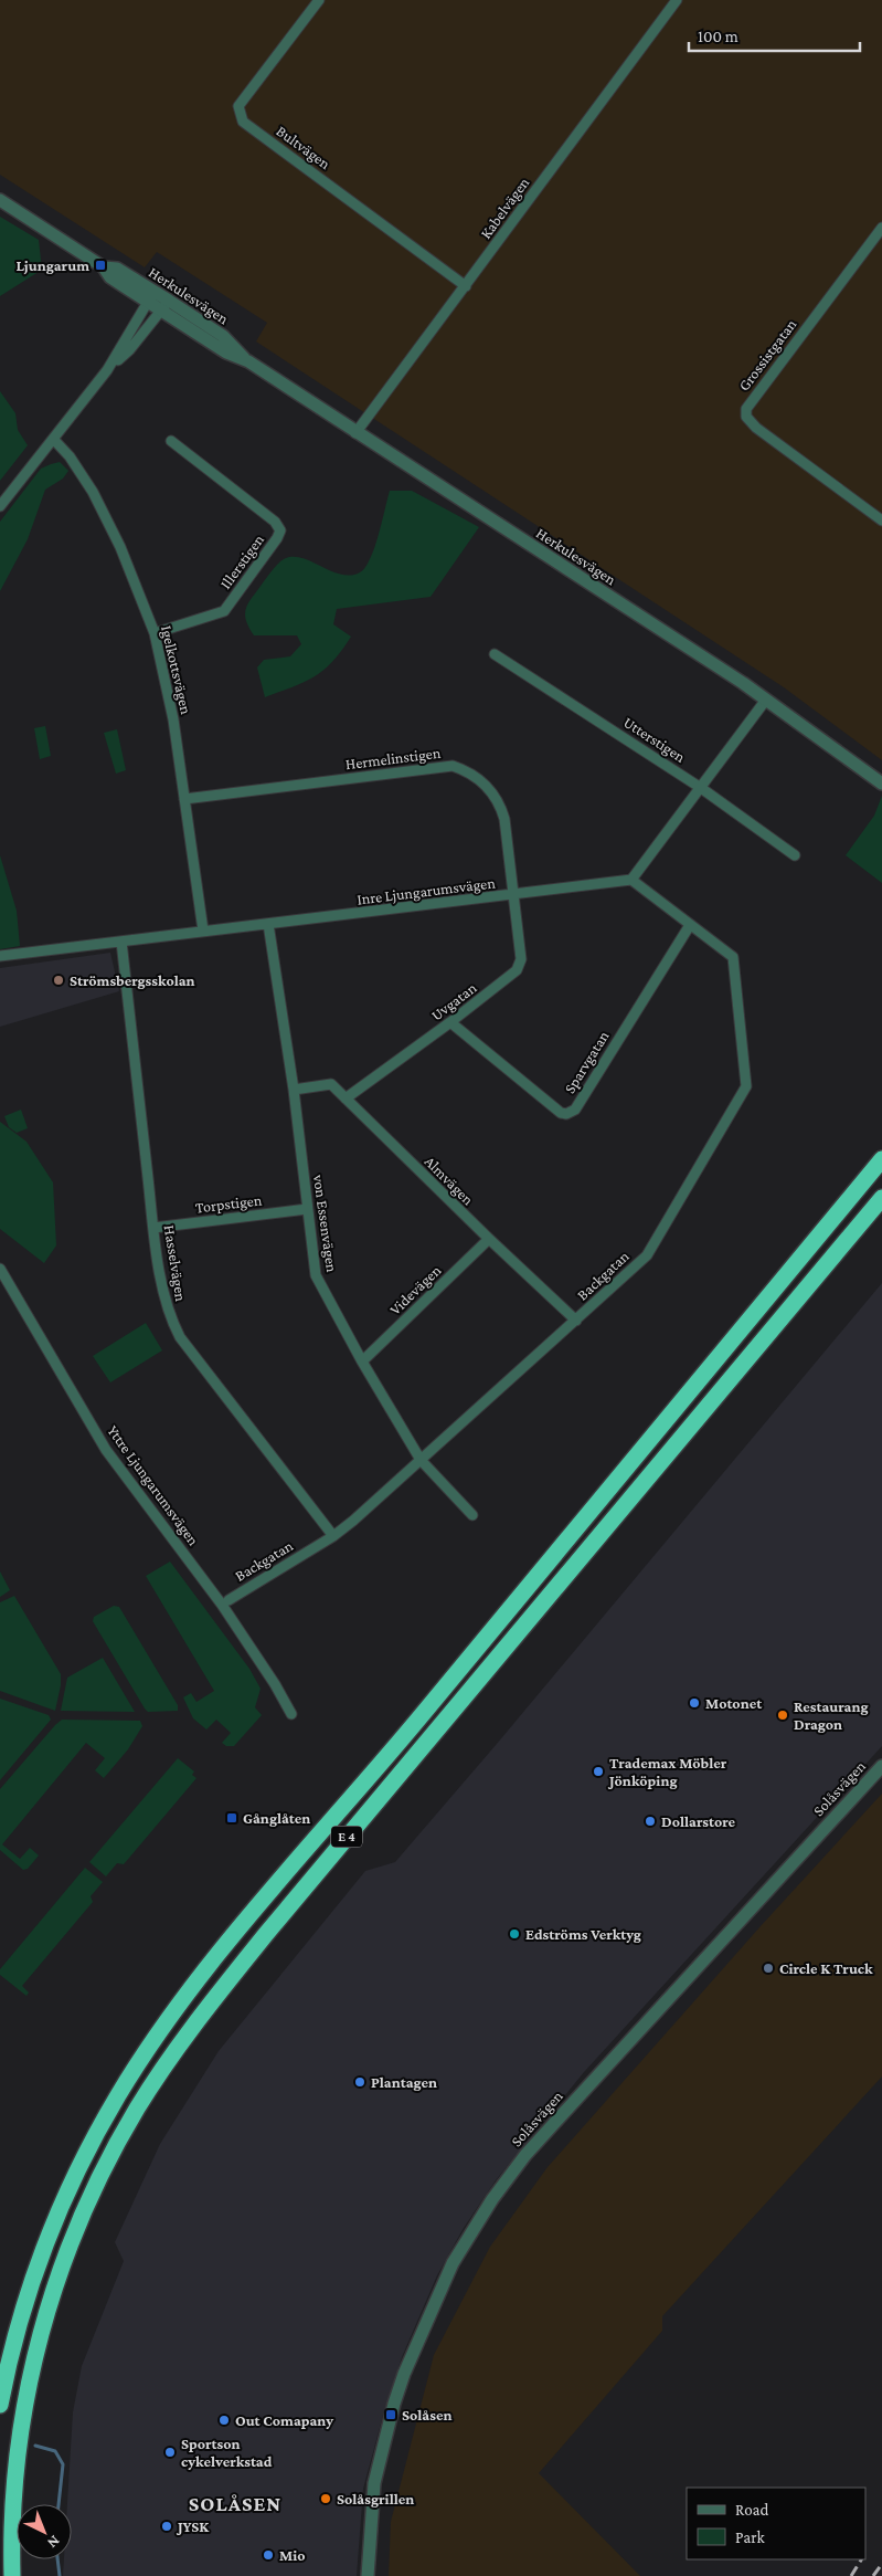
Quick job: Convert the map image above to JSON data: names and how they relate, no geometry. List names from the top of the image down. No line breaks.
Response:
{"streets":{"highway":["E 4"],"street":["Bultvägen","Kabelvägen","Herkulesvägen","Grossistgatan","Illerstigen","Igelkottsvägen","Utterstigen","Hermelinstigen","Inre Ljungarumsvägen","Uvgatan","Sparvgatan","Almvägen","Torpstigen","von Essenvägen","Hasselvägen","Backgatan","Videvägen","Yttre Ljungarumsvägen","Solåsvägen"]},"crossings":[["Bultvägen","Kabelvägen"],["Kabelvägen","Herkulesvägen"],["Illerstigen","Igelkottsvägen"],["Igelkottsvägen","Hermelinstigen"],["Igelkottsvägen","Inre Ljungarumsvägen"],["Hermelinstigen","Inre Ljungarumsvägen"],["Hermelinstigen","Uvgatan"],["Inre Ljungarumsvägen","Uvgatan"],["Inre Ljungarumsvägen","von Essenvägen"],["Inre Ljungarumsvägen","Hasselvägen"],["Inre Ljungarumsvägen","Backgatan"],["Uvgatan","Sparvgatan"],["Uvgatan","Almvägen"],["Sparvgatan","Backgatan"],["Almvägen","von Essenvägen"],["Almvägen","Backgatan"],["Almvägen","Videvägen"],["Torpstigen","von Essenvägen"],["Torpstigen","Hasselvägen"],["von Essenvägen","Backgatan"],["von Essenvägen","Videvägen"],["Hasselvägen","Backgatan"]],"districts":["SOLÅSEN"],"places":{"transit":["Ljungarum","Gånglåten","Solåsen"],"other":["Strömsbergsskolan","Motonet","Restaurang Dragon","Trademax Möbler Jönköping","Dollarstore","Edströms Verktyg","Circle K Truck","Plantagen","Out Comapany","Sportson cykelverkstad","Solåsgrillen","JYSK","Mio"]},"legend":["Road","Park"],"scale_bar":"100 m","north":"bottom right"}
